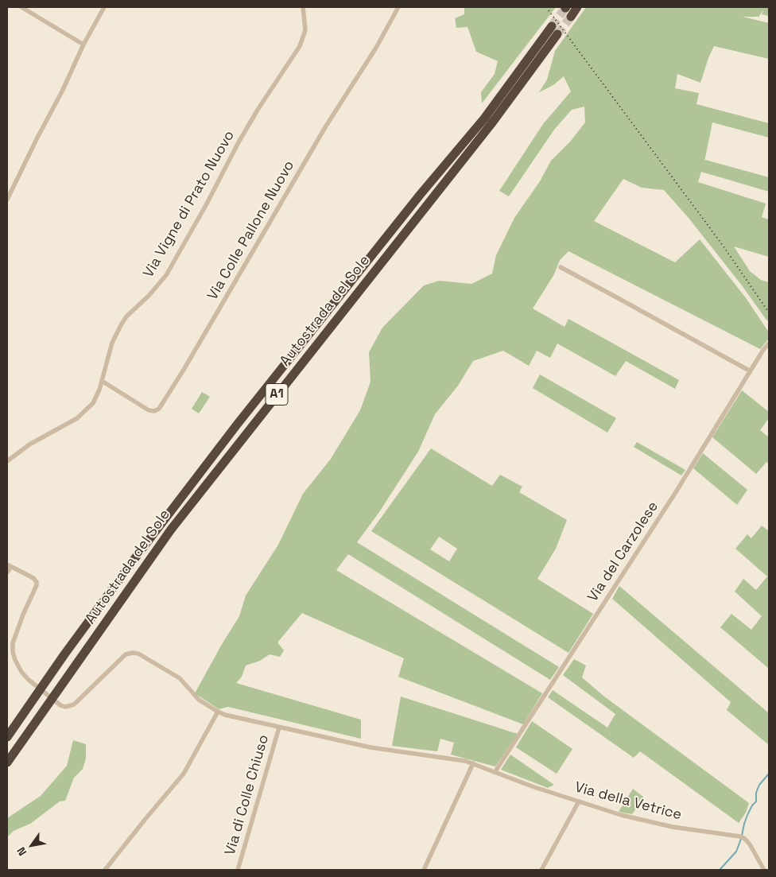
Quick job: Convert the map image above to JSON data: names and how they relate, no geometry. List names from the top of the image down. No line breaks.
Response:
{"streets":{"highway":["Autostrada del Sole","A1"],"street":["Via Vigne di Prato Nuovo","Via Colle Pallone Nuovo","Via del Carzolese","Via di Colle Chiuso","Via della Vetrice"]},"crossings":[["Via Vigne di Prato Nuovo","Via Colle Pallone Nuovo"],["Via del Carzolese","Via della Vetrice"],["Via di Colle Chiuso","Via della Vetrice"]],"north":"bottom left"}
